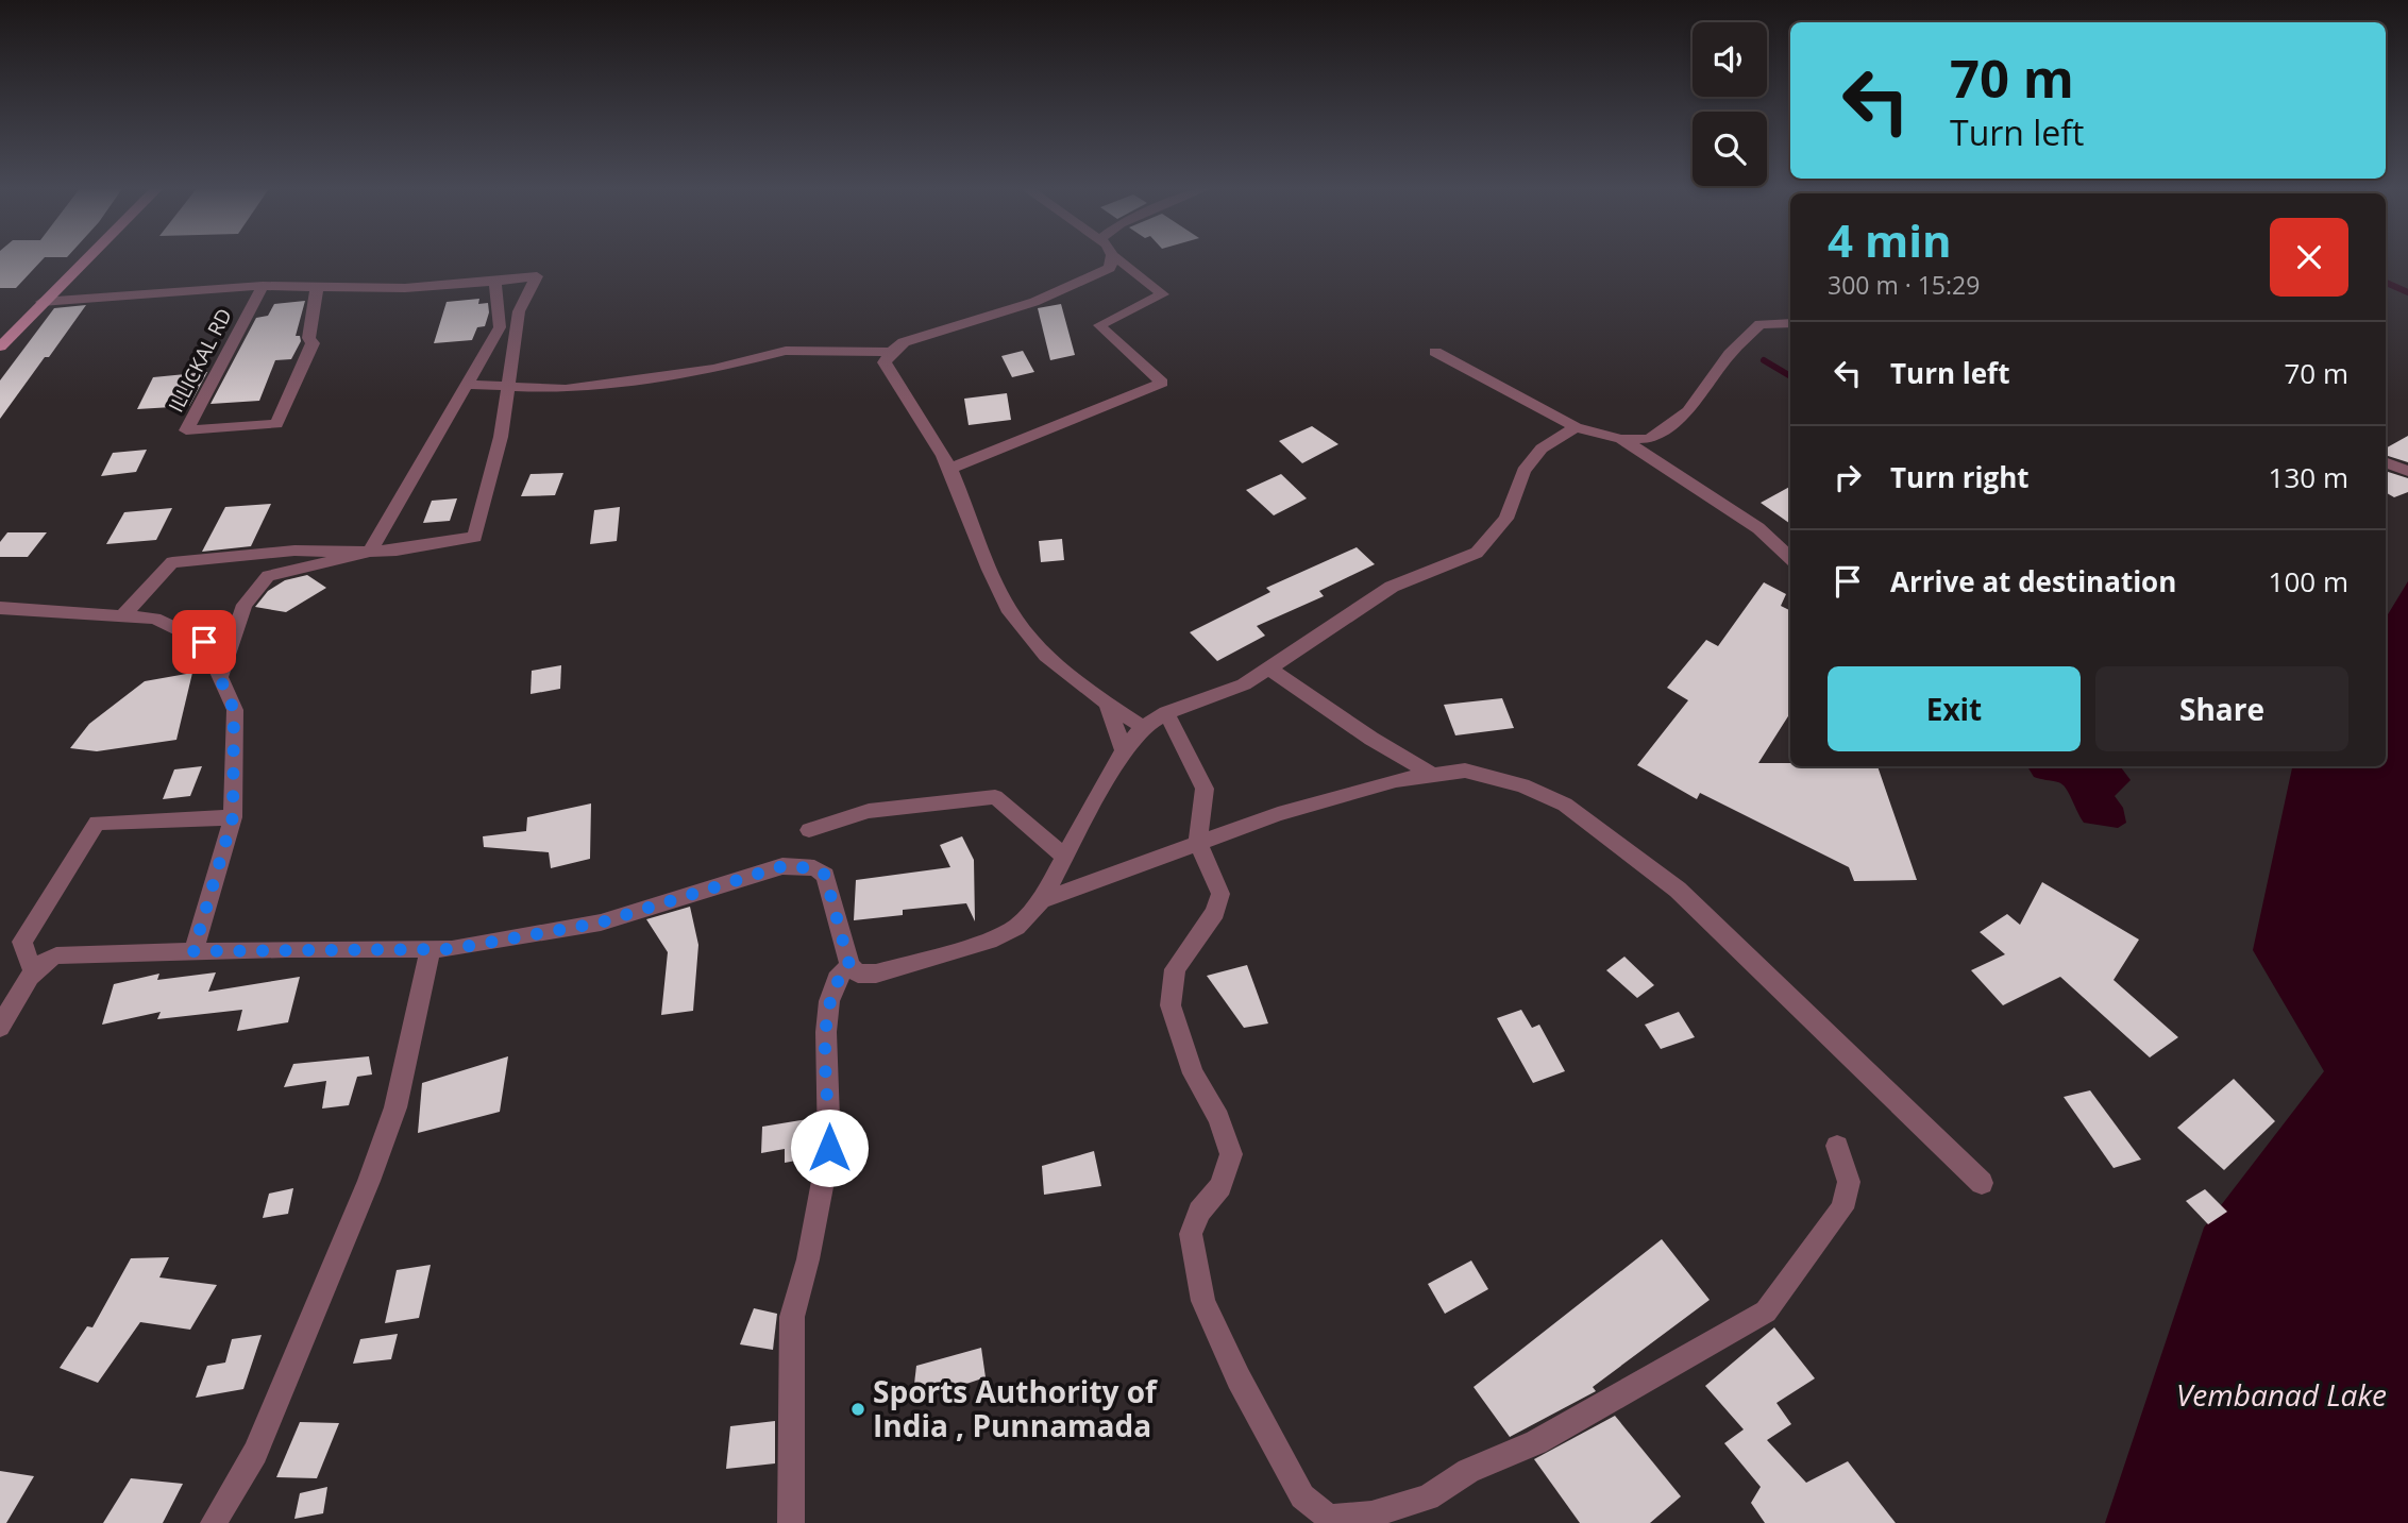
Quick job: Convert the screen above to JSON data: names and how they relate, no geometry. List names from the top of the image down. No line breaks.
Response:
{"streets":{"street":["ILLICKAL RD"]},"water":["Vembanad Lake"],"places":["Sports Authority of India , Punnamada"],"page":{"turn":["70 m","Turn left"],"heading":["4 min","300 m · 15:29"],"list":[{"name":"Turn left","value":"70 m"},{"name":"Turn right","value":"130 m"},{"name":"Arrive at destination","value":"100 m"}],"buttons":["Exit","Share"]}}
